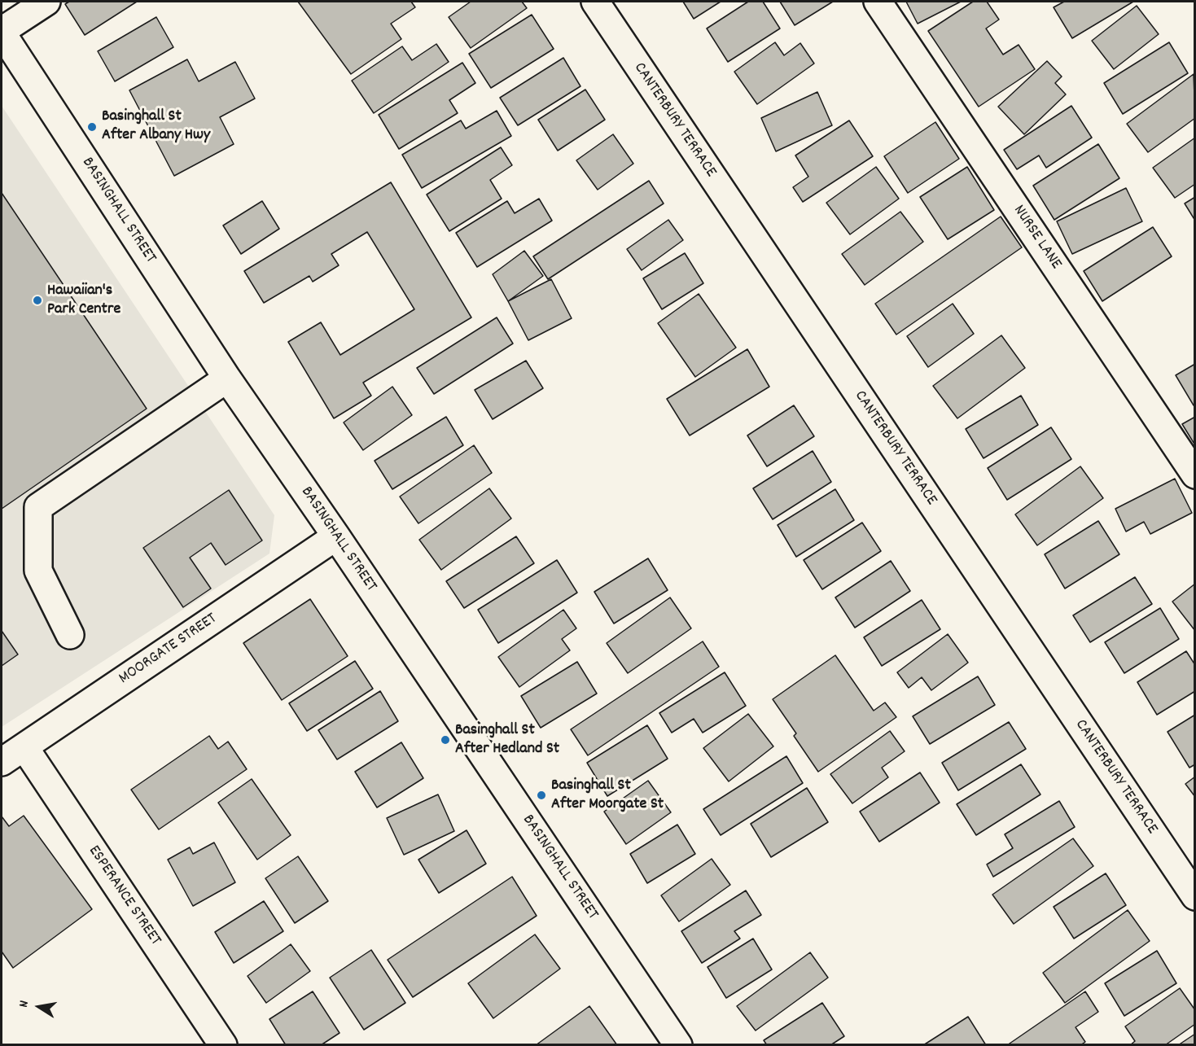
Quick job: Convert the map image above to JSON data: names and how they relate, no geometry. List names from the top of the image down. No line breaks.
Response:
{"streets":{"street":["CANTERBURY TERRACE","BASINGHALL STREET","NURSE LANE","MOORGATE STREET","ESPERANCE STREET"]},"crossings":[["BASINGHALL STREET","MOORGATE STREET"],["MOORGATE STREET","ESPERANCE STREET"]],"places":["Basinghall St After Albany Hwy","Hawaiian's Park Centre","Basinghall St After Hedland St","Basinghall St After Moorgate St"],"north":"left"}
